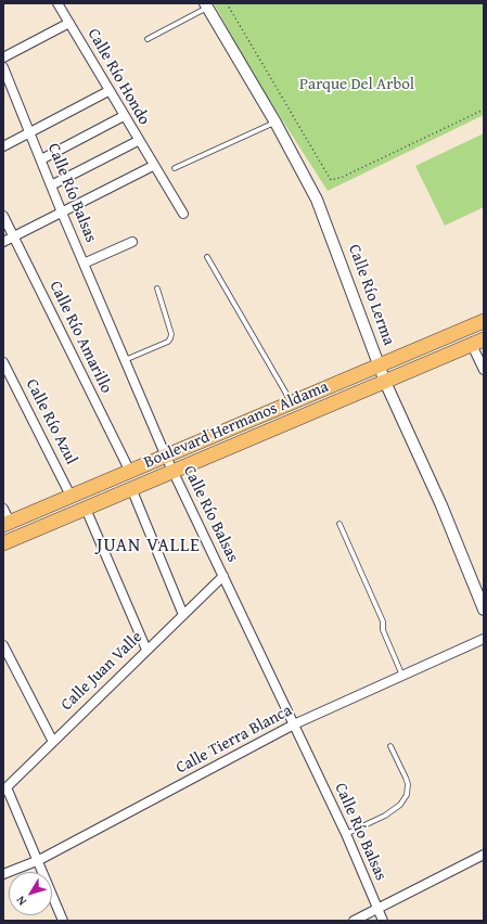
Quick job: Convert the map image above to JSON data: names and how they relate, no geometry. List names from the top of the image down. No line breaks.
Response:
{"streets":{"main road":["Boulevard Hermanos Aldama"],"street":["Calle Río Hondo","Calle Río Balsas","Calle Río Lerma","Calle Río Amarillo","Calle Río Azul","Calle Juan Valle","Calle Tierra Blanca"]},"crossings":[["Calle Río Balsas","Boulevard Hermanos Aldama"],["Calle Río Balsas","Calle Juan Valle"],["Calle Río Balsas","Calle Tierra Blanca"],["Calle Río Lerma","Boulevard Hermanos Aldama"],["Calle Río Amarillo","Boulevard Hermanos Aldama"],["Calle Río Azul","Boulevard Hermanos Aldama"]],"districts":["JUAN VALLE"],"parks":["Parque Del Arbol"],"north":"bottom left"}
